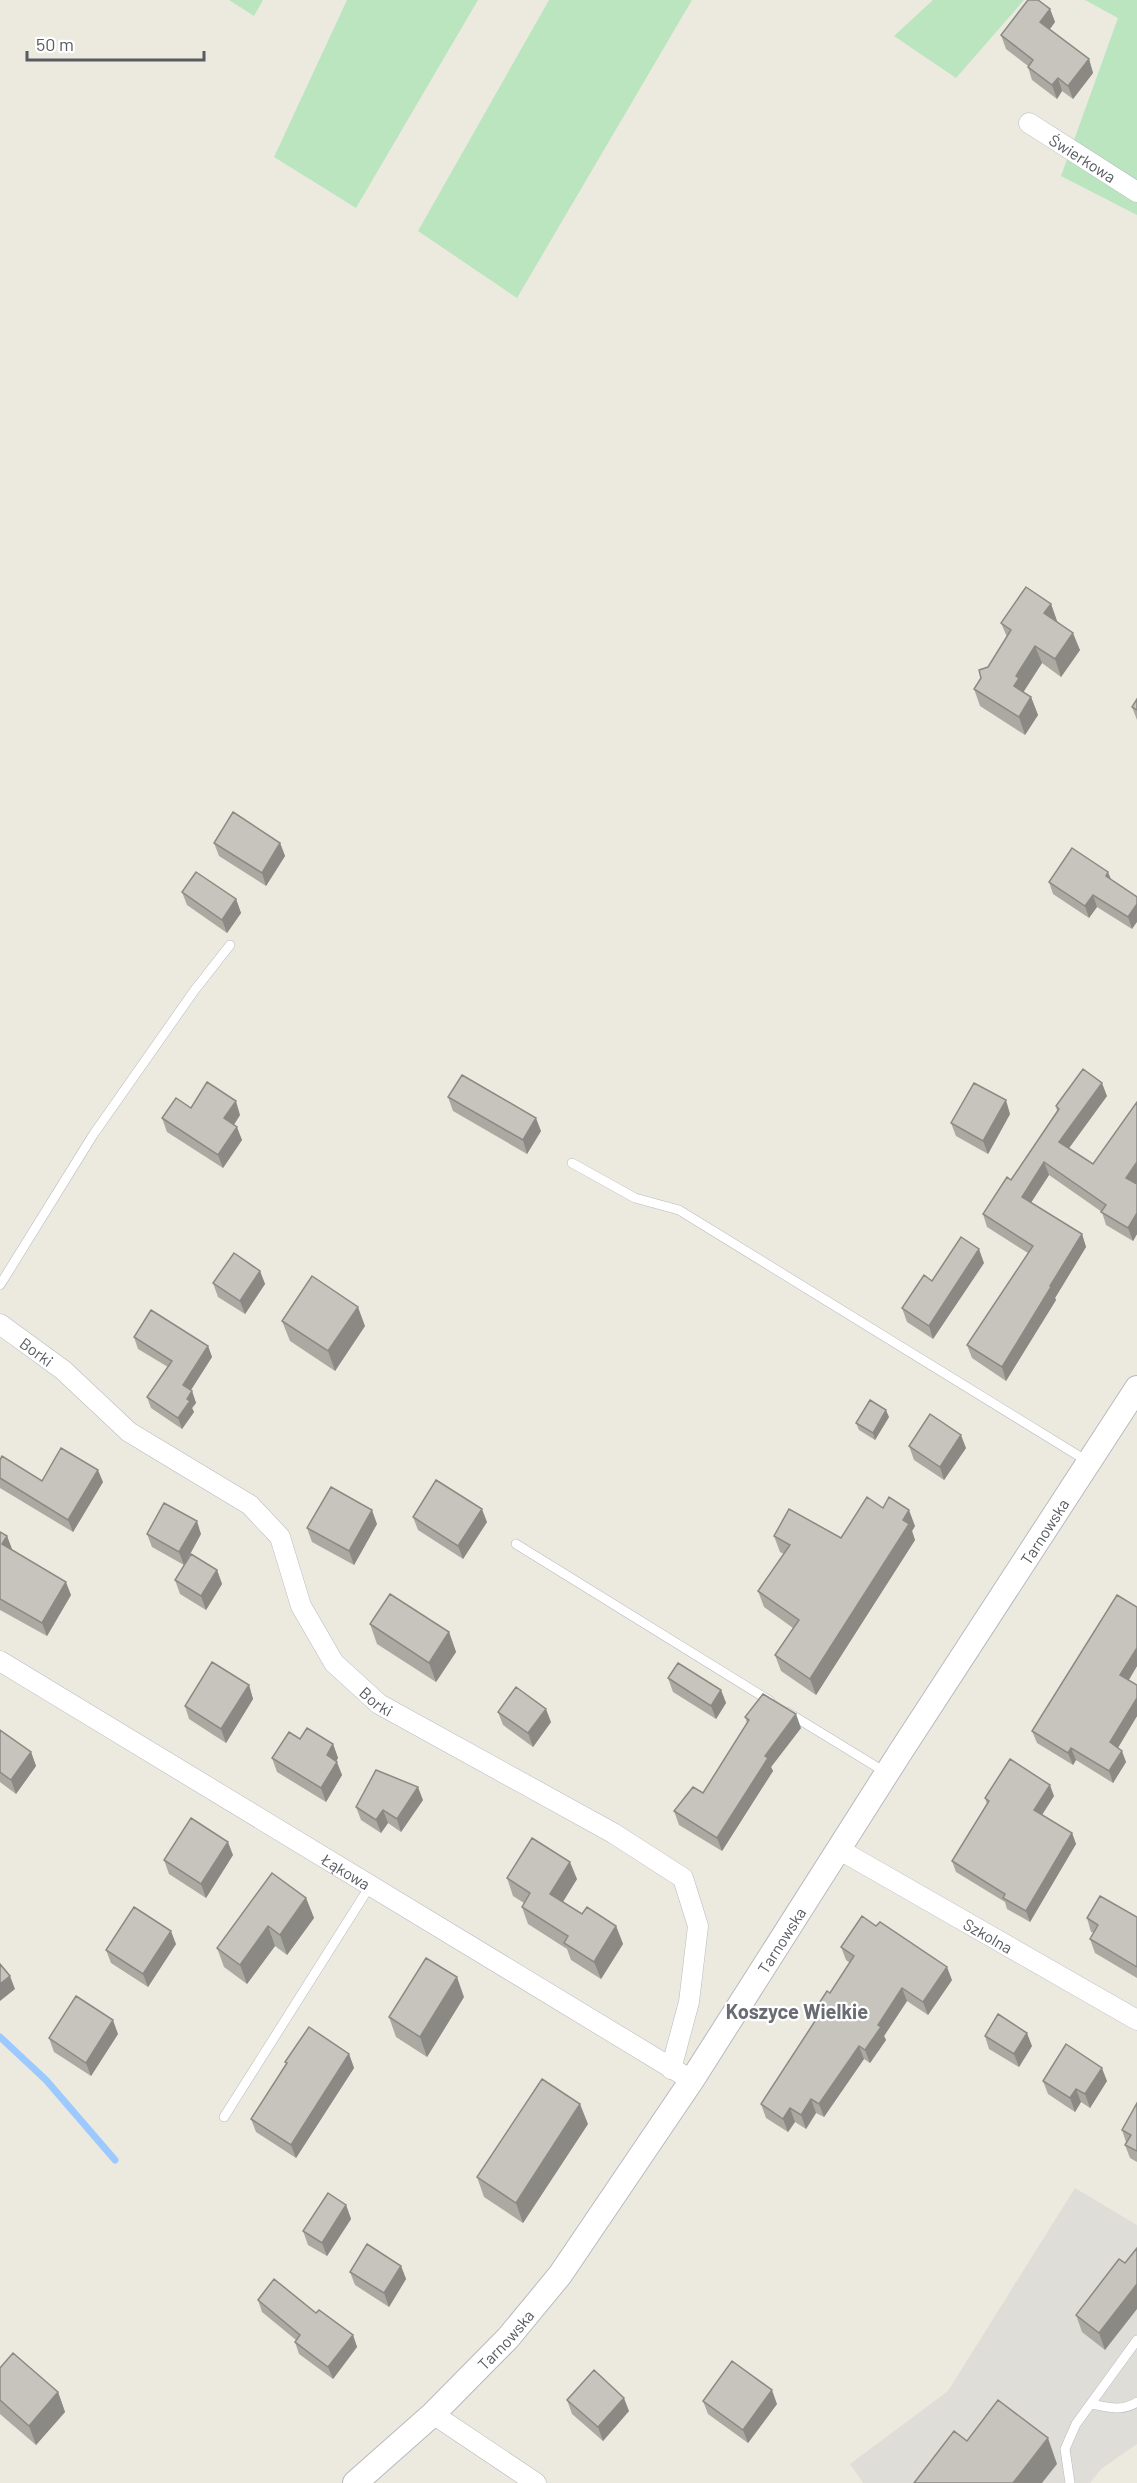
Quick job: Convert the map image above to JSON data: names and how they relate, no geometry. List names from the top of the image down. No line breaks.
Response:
{"streets":{"street":["Świerkowa","Borki","Tarnowska","Łąkowa","Szkolna"]},"crossings":[["Borki","Tarnowska"],["Borki","Łąkowa"],["Tarnowska","Łąkowa"],["Tarnowska","Szkolna"]],"districts":["Koszyce Wielkie"],"scale_bar":"50 m"}
